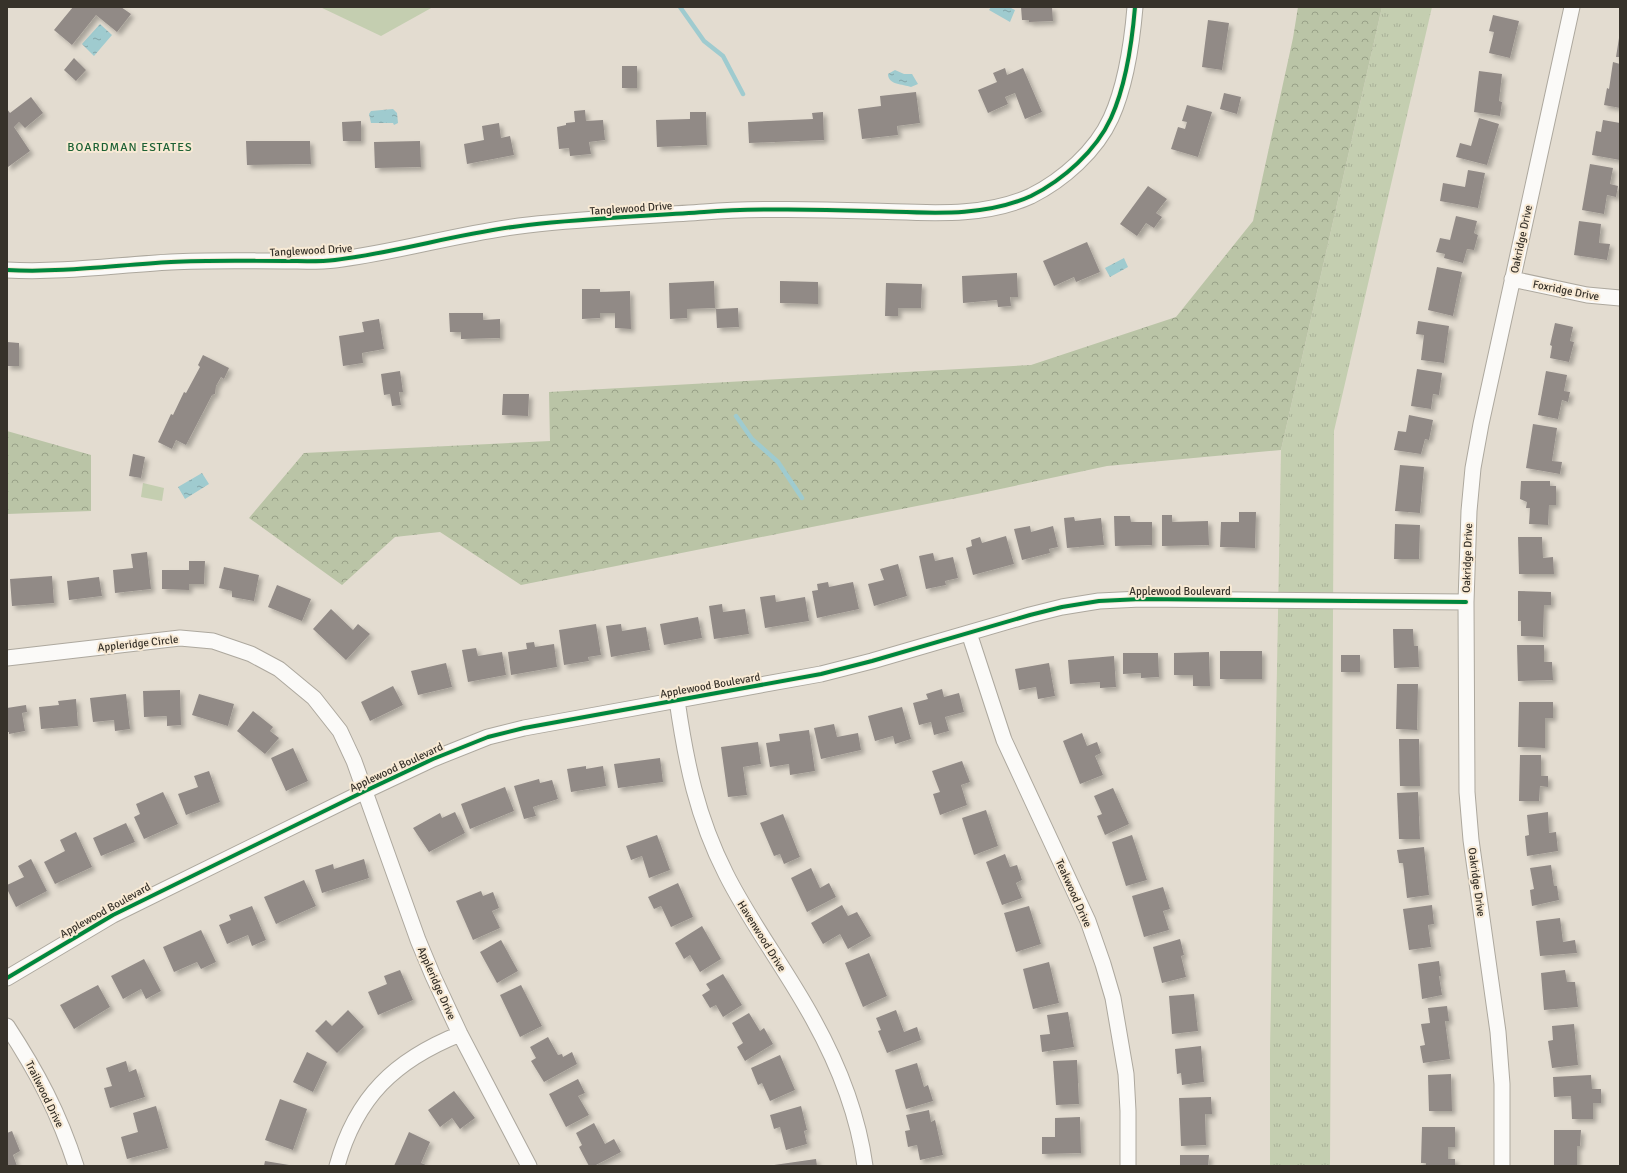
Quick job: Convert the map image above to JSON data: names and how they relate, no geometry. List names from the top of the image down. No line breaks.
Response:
{"streets":{"street":["Tanglewood Drive","Oakridge Drive","Foxridge Drive","Applewood Boulevard","Appleridge Circle","Teakwood Drive","Havenwood Drive","Appleridge Drive","Trailwood Drive"]},"crossings":[["Oakridge Drive","Foxridge Drive"],["Oakridge Drive","Applewood Boulevard"],["Applewood Boulevard","Appleridge Circle"],["Applewood Boulevard","Teakwood Drive"],["Applewood Boulevard","Havenwood Drive"],["Applewood Boulevard","Appleridge Drive"],["Appleridge Circle","Appleridge Drive"]],"districts":["BOARDMAN ESTATES"]}
